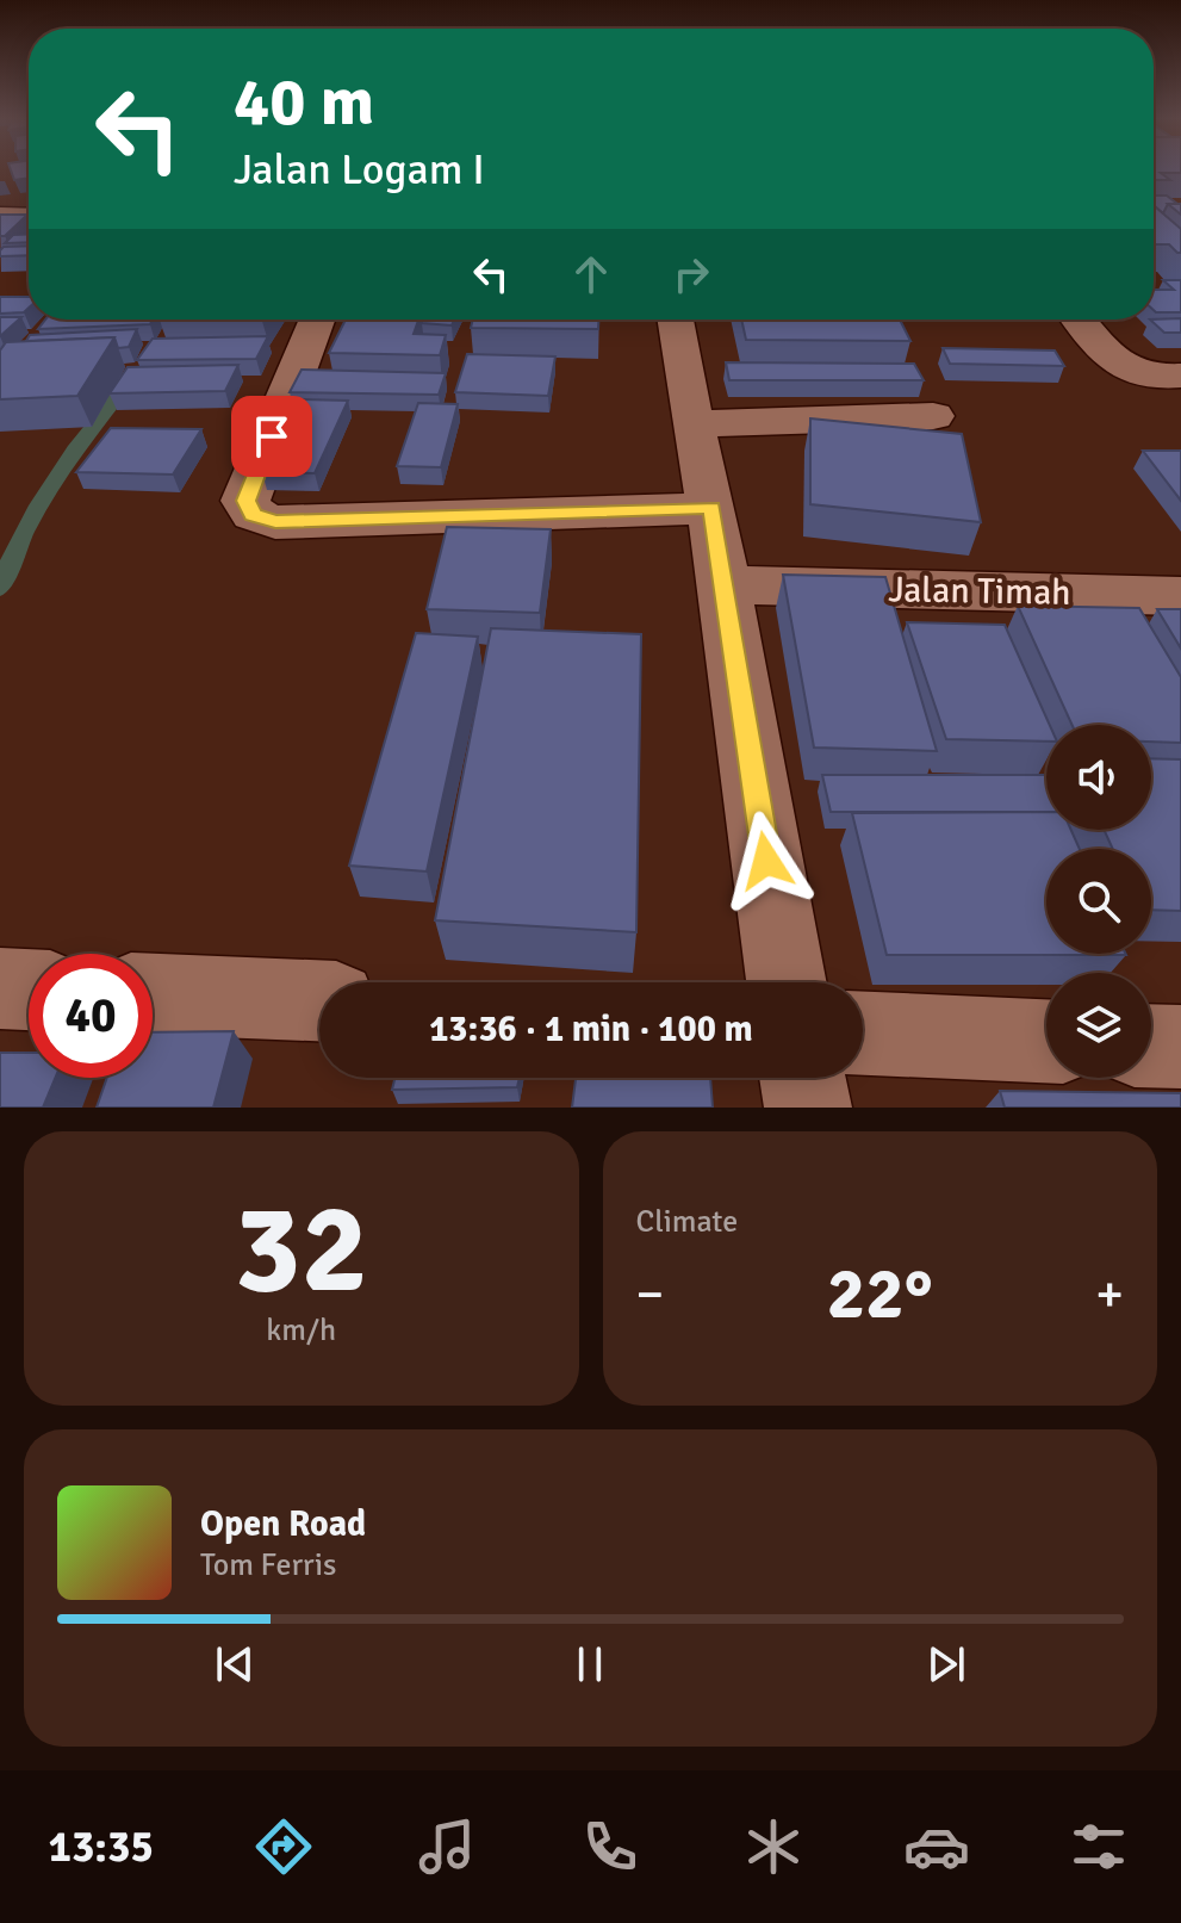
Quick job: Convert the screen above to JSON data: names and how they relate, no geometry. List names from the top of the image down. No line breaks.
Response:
{"streets":{"street":["Jalan Timah"]},"page":{"turn":["40 m","Jalan Logam I"],"limit":"40","trip":"13:36 · 1 min · 100 m","tile":[["32","km/h"],"Climate"],"heat":["−","22°","+"],"song":["Open Road","Tom Ferris"],"tabs":"13:35"}}
